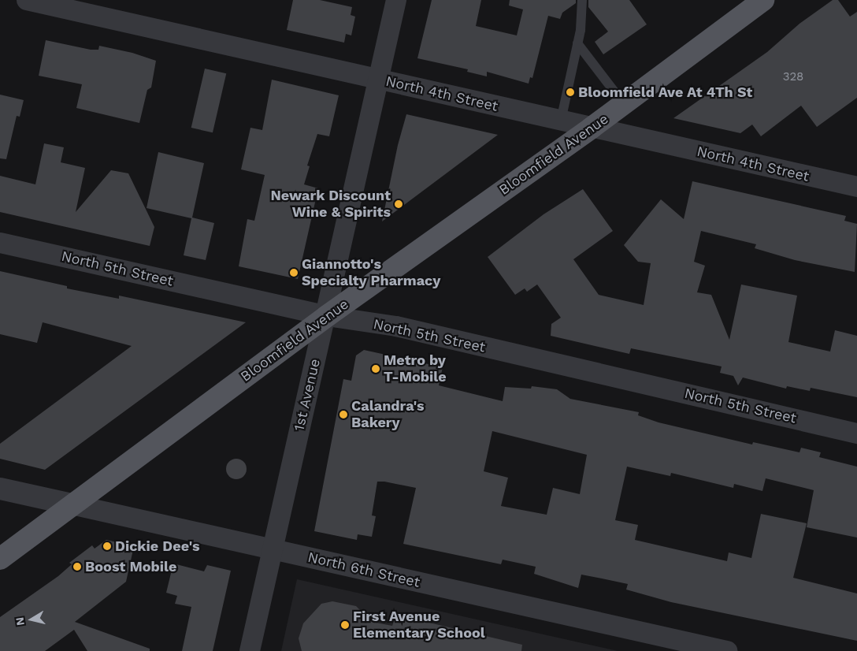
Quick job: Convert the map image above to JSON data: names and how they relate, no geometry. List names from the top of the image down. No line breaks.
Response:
{"streets":{"main road":["Bloomfield Avenue"],"street":["North 4th Street","North 5th Street","1st Avenue","North 6th Street"]},"crossings":[["North 4th Street","Bloomfield Avenue"],["North 4th Street","1st Avenue"],["Bloomfield Avenue","North 5th Street"],["Bloomfield Avenue","1st Avenue"],["Bloomfield Avenue","North 6th Street"],["North 5th Street","1st Avenue"],["1st Avenue","North 6th Street"]],"places":["Bloomfield Ave At 4Th St","Newark Discount Wine & Spirits","Giannotto's Specialty Pharmacy","Metro by T-Mobile","Calandra's Bakery","Dickie Dee's","Boost Mobile","First Avenue Elementary School"],"house_numbers":["328"],"north":"left"}
